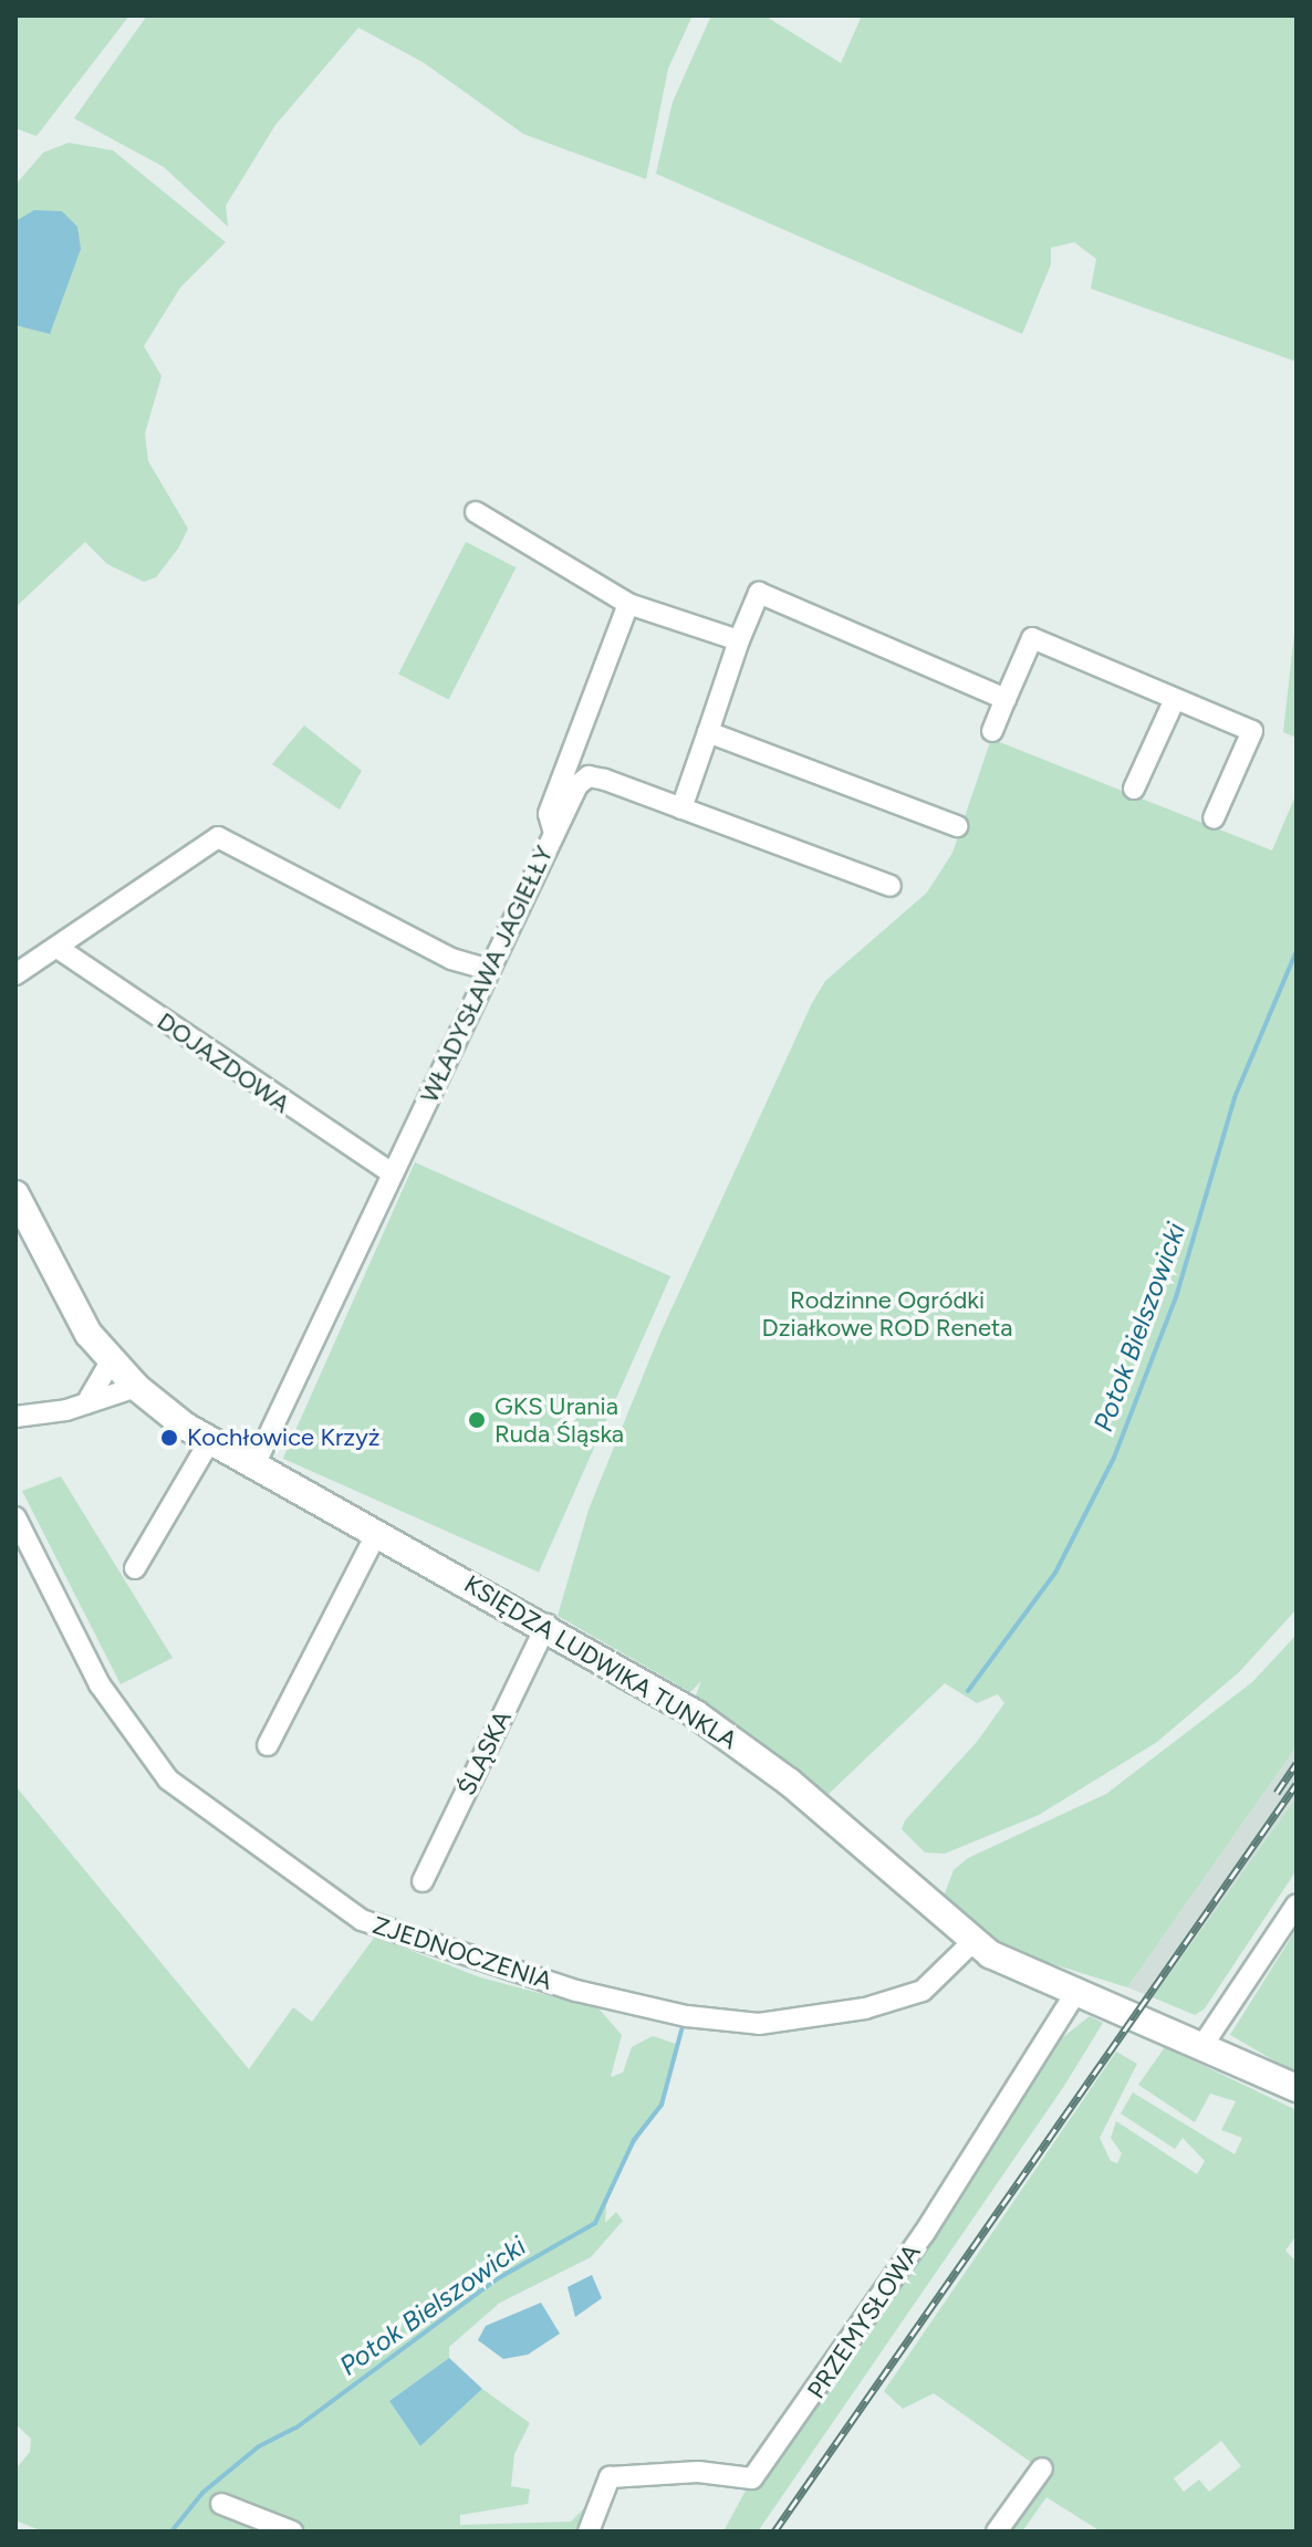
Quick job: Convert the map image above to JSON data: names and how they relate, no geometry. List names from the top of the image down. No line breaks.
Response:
{"streets":{"street":["WŁADYSŁAWA JAGIEŁŁY","DOJAZDOWA","KSIĘDZA LUDWIKA TUNKLA","ŚLĄSKA","ZJEDNOCZENIA","PRZEMYSŁOWA"]},"crossings":[["WŁADYSŁAWA JAGIEŁŁY","DOJAZDOWA"],["WŁADYSŁAWA JAGIEŁŁY","KSIĘDZA LUDWIKA TUNKLA"],["KSIĘDZA LUDWIKA TUNKLA","ŚLĄSKA"],["KSIĘDZA LUDWIKA TUNKLA","ZJEDNOCZENIA"],["KSIĘDZA LUDWIKA TUNKLA","PRZEMYSŁOWA"]],"water":["Potok Bielszowicki"],"parks":["Rodzinne Ogródki Działkowe ROD Reneta"],"places":["GKS Urania Ruda Śląska","Kochłowice Krzyż"]}
